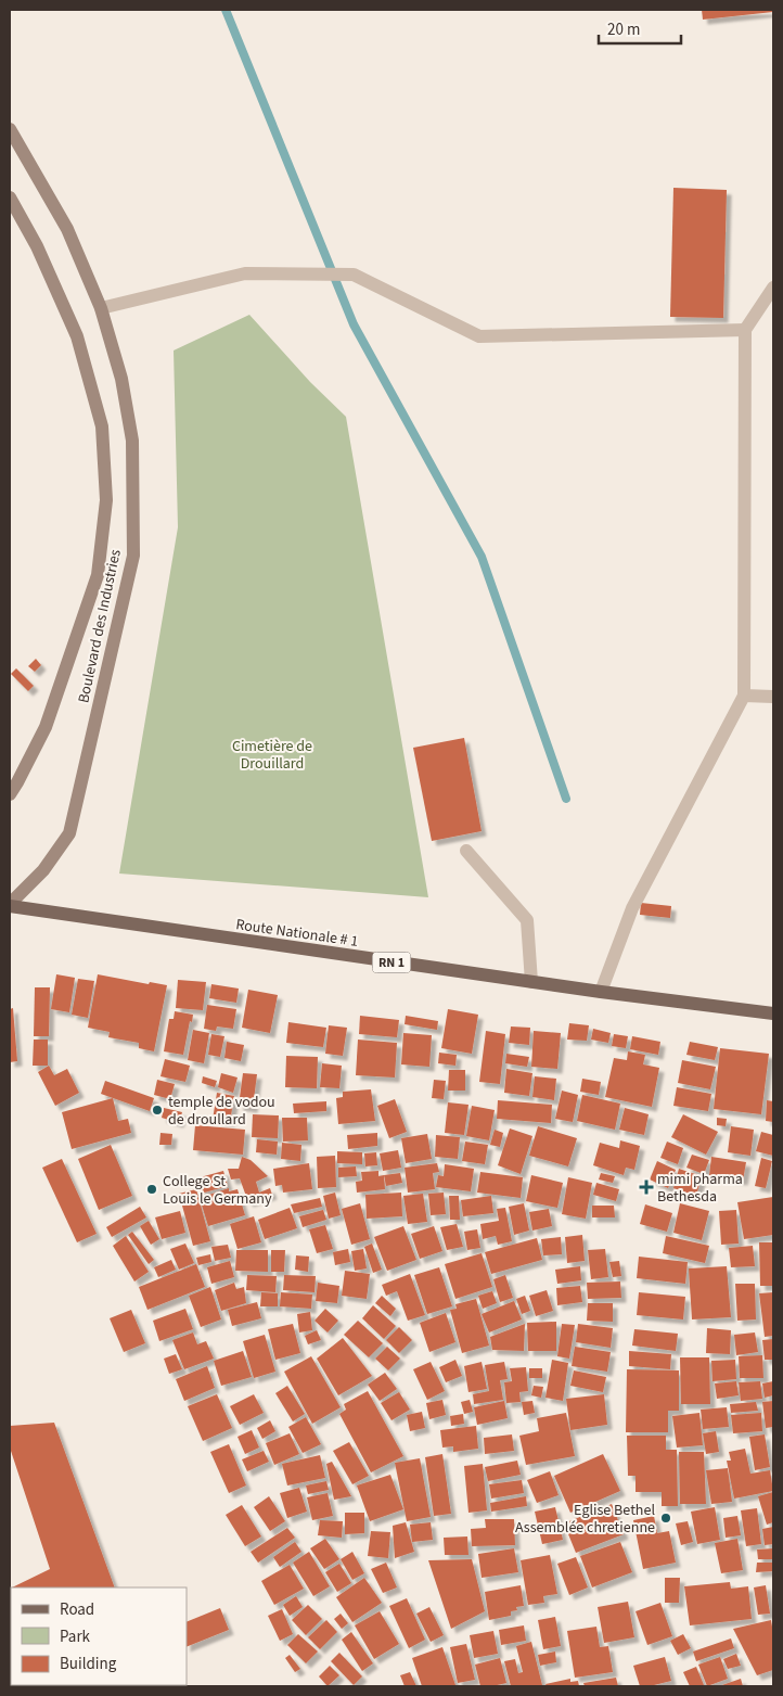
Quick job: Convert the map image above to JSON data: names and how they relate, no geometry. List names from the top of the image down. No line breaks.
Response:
{"streets":{"main road":["Boulevard des Industries","Route Nationale # 1","RN 1"]},"crossings":[["Boulevard des Industries","Route Nationale # 1"]],"parks":["Cimetière de Drouillard"],"places":{"other":["temple de vodou de droullard","College St Louis le Germany","Eglise Bethel Assemblée chretienne"],"health":["mimi pharma Bethesda"]},"legend":["Road","Park","Building"],"scale_bar":"20 m"}
